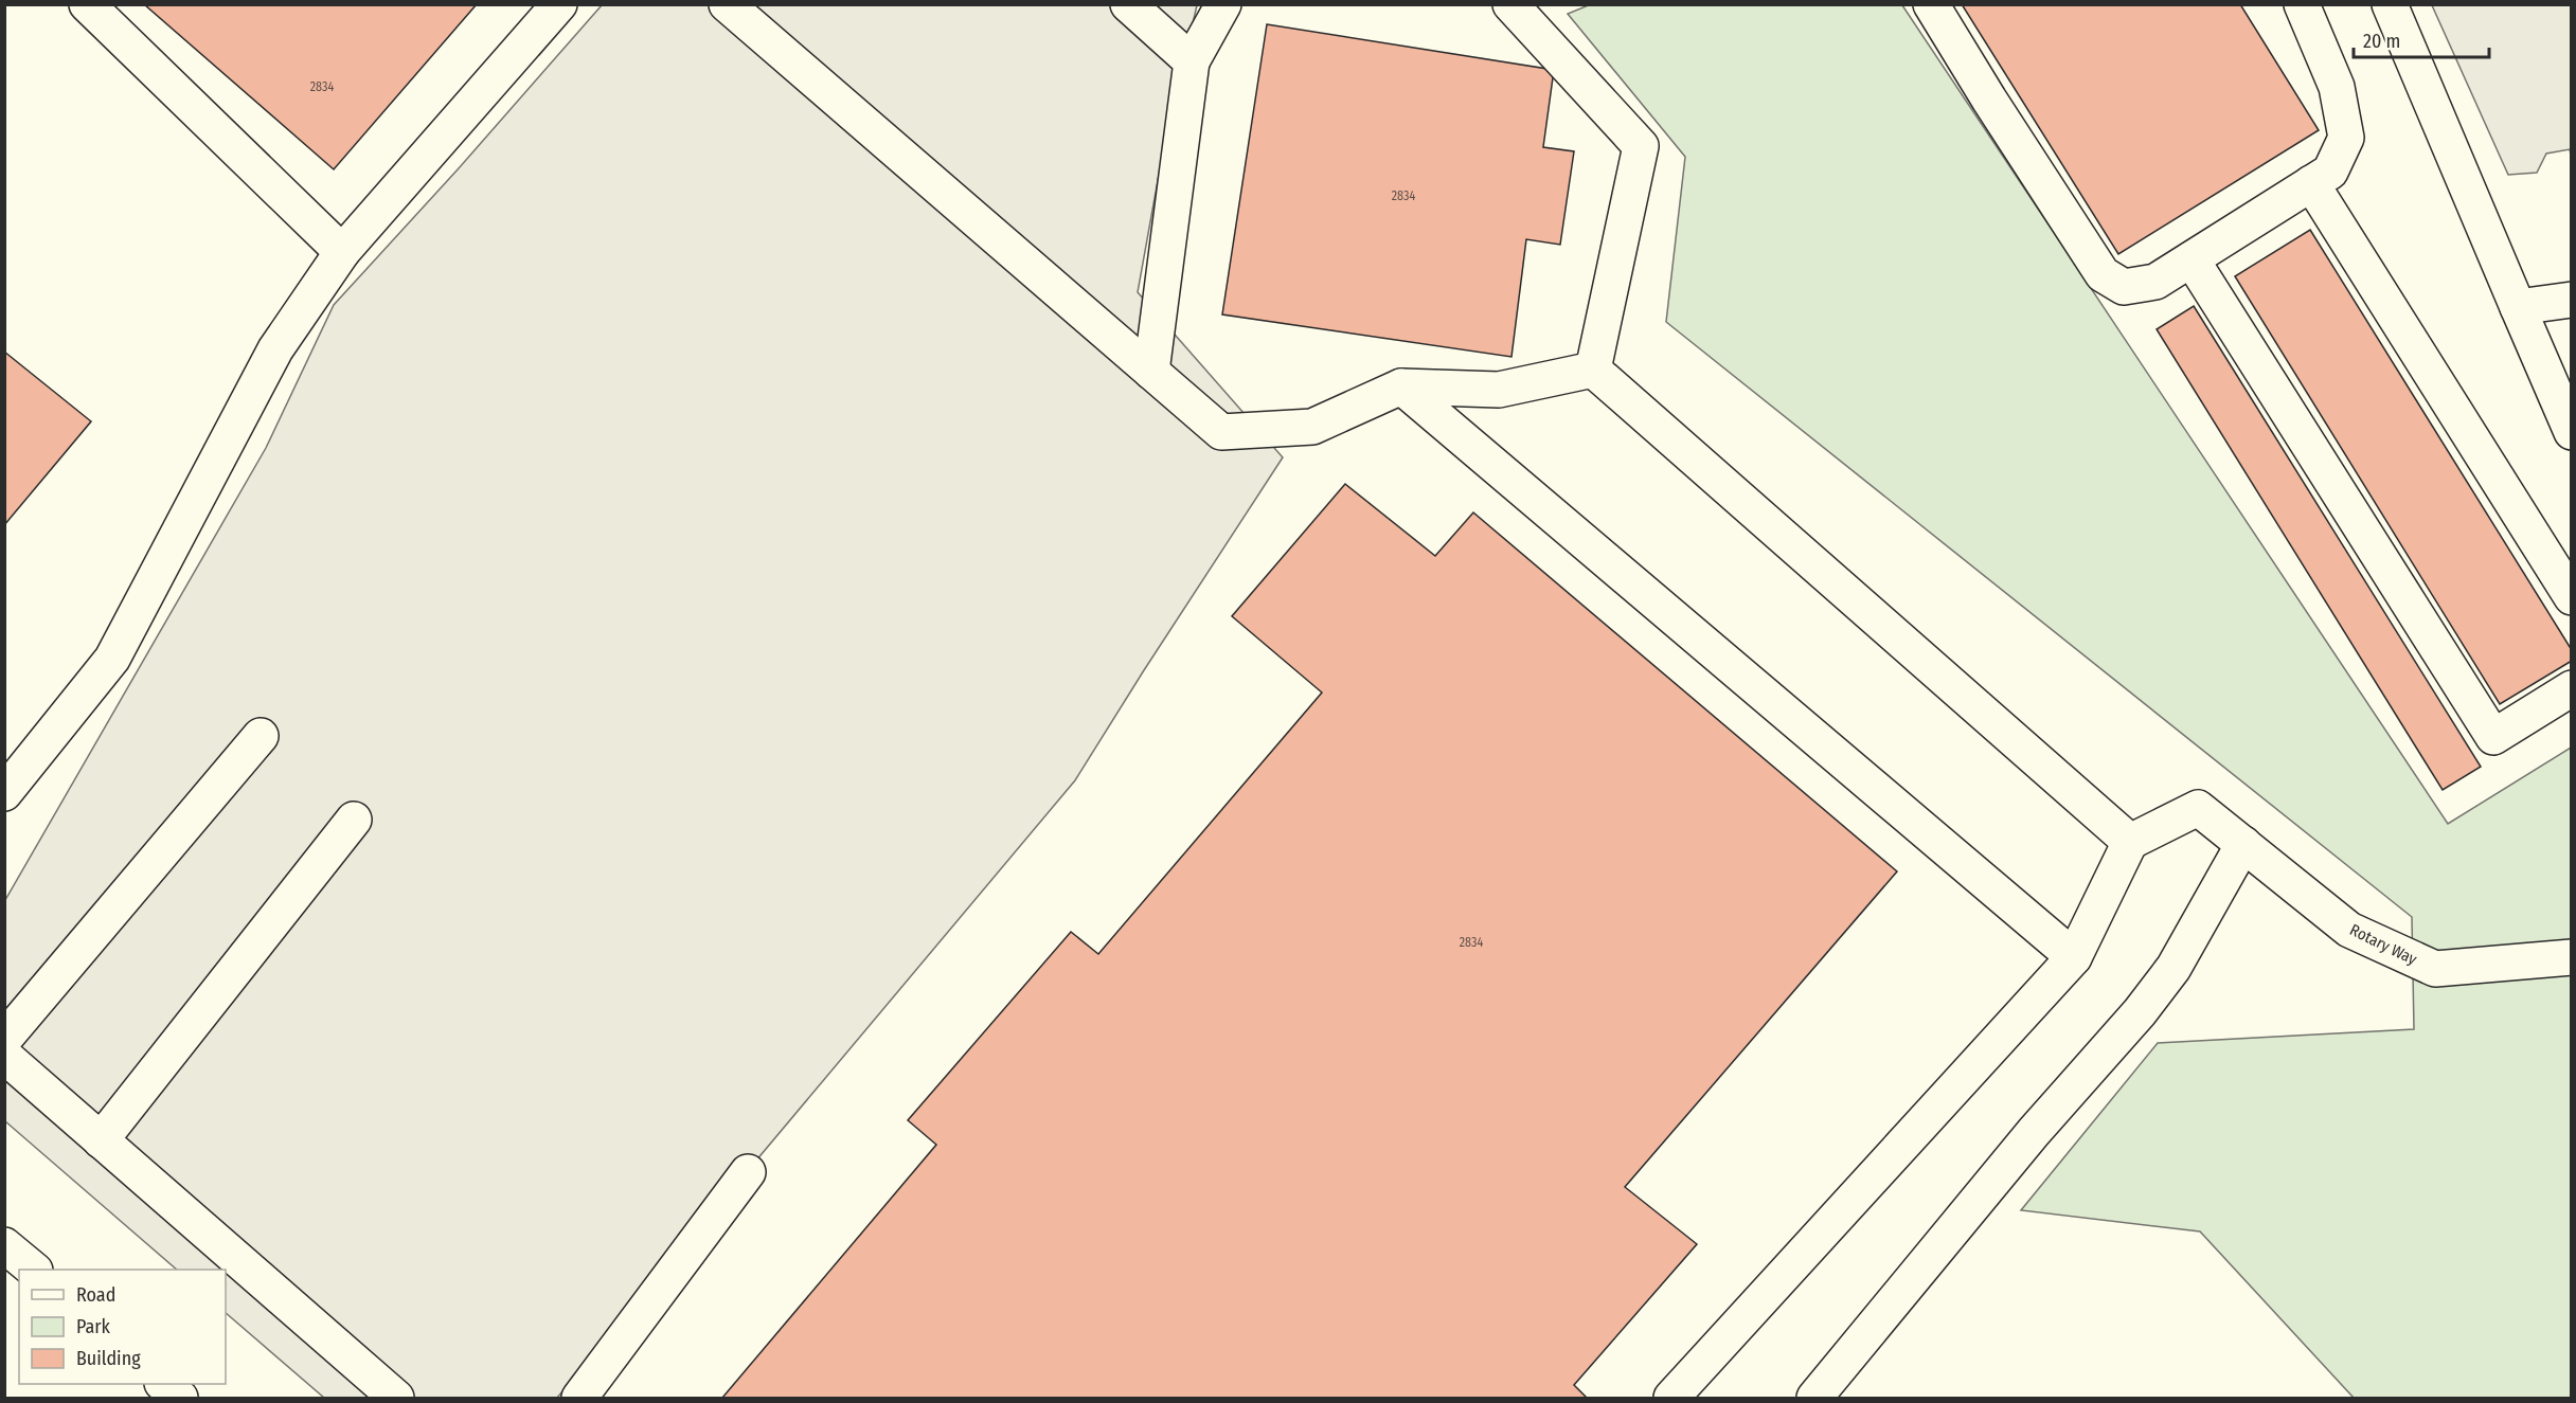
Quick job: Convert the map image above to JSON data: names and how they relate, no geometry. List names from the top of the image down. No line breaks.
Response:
{"streets":{"main road":["Rotary Way"]},"house_numbers":["2834","2834","2834"],"legend":["Road","Park","Building"],"scale_bar":"20 m"}
